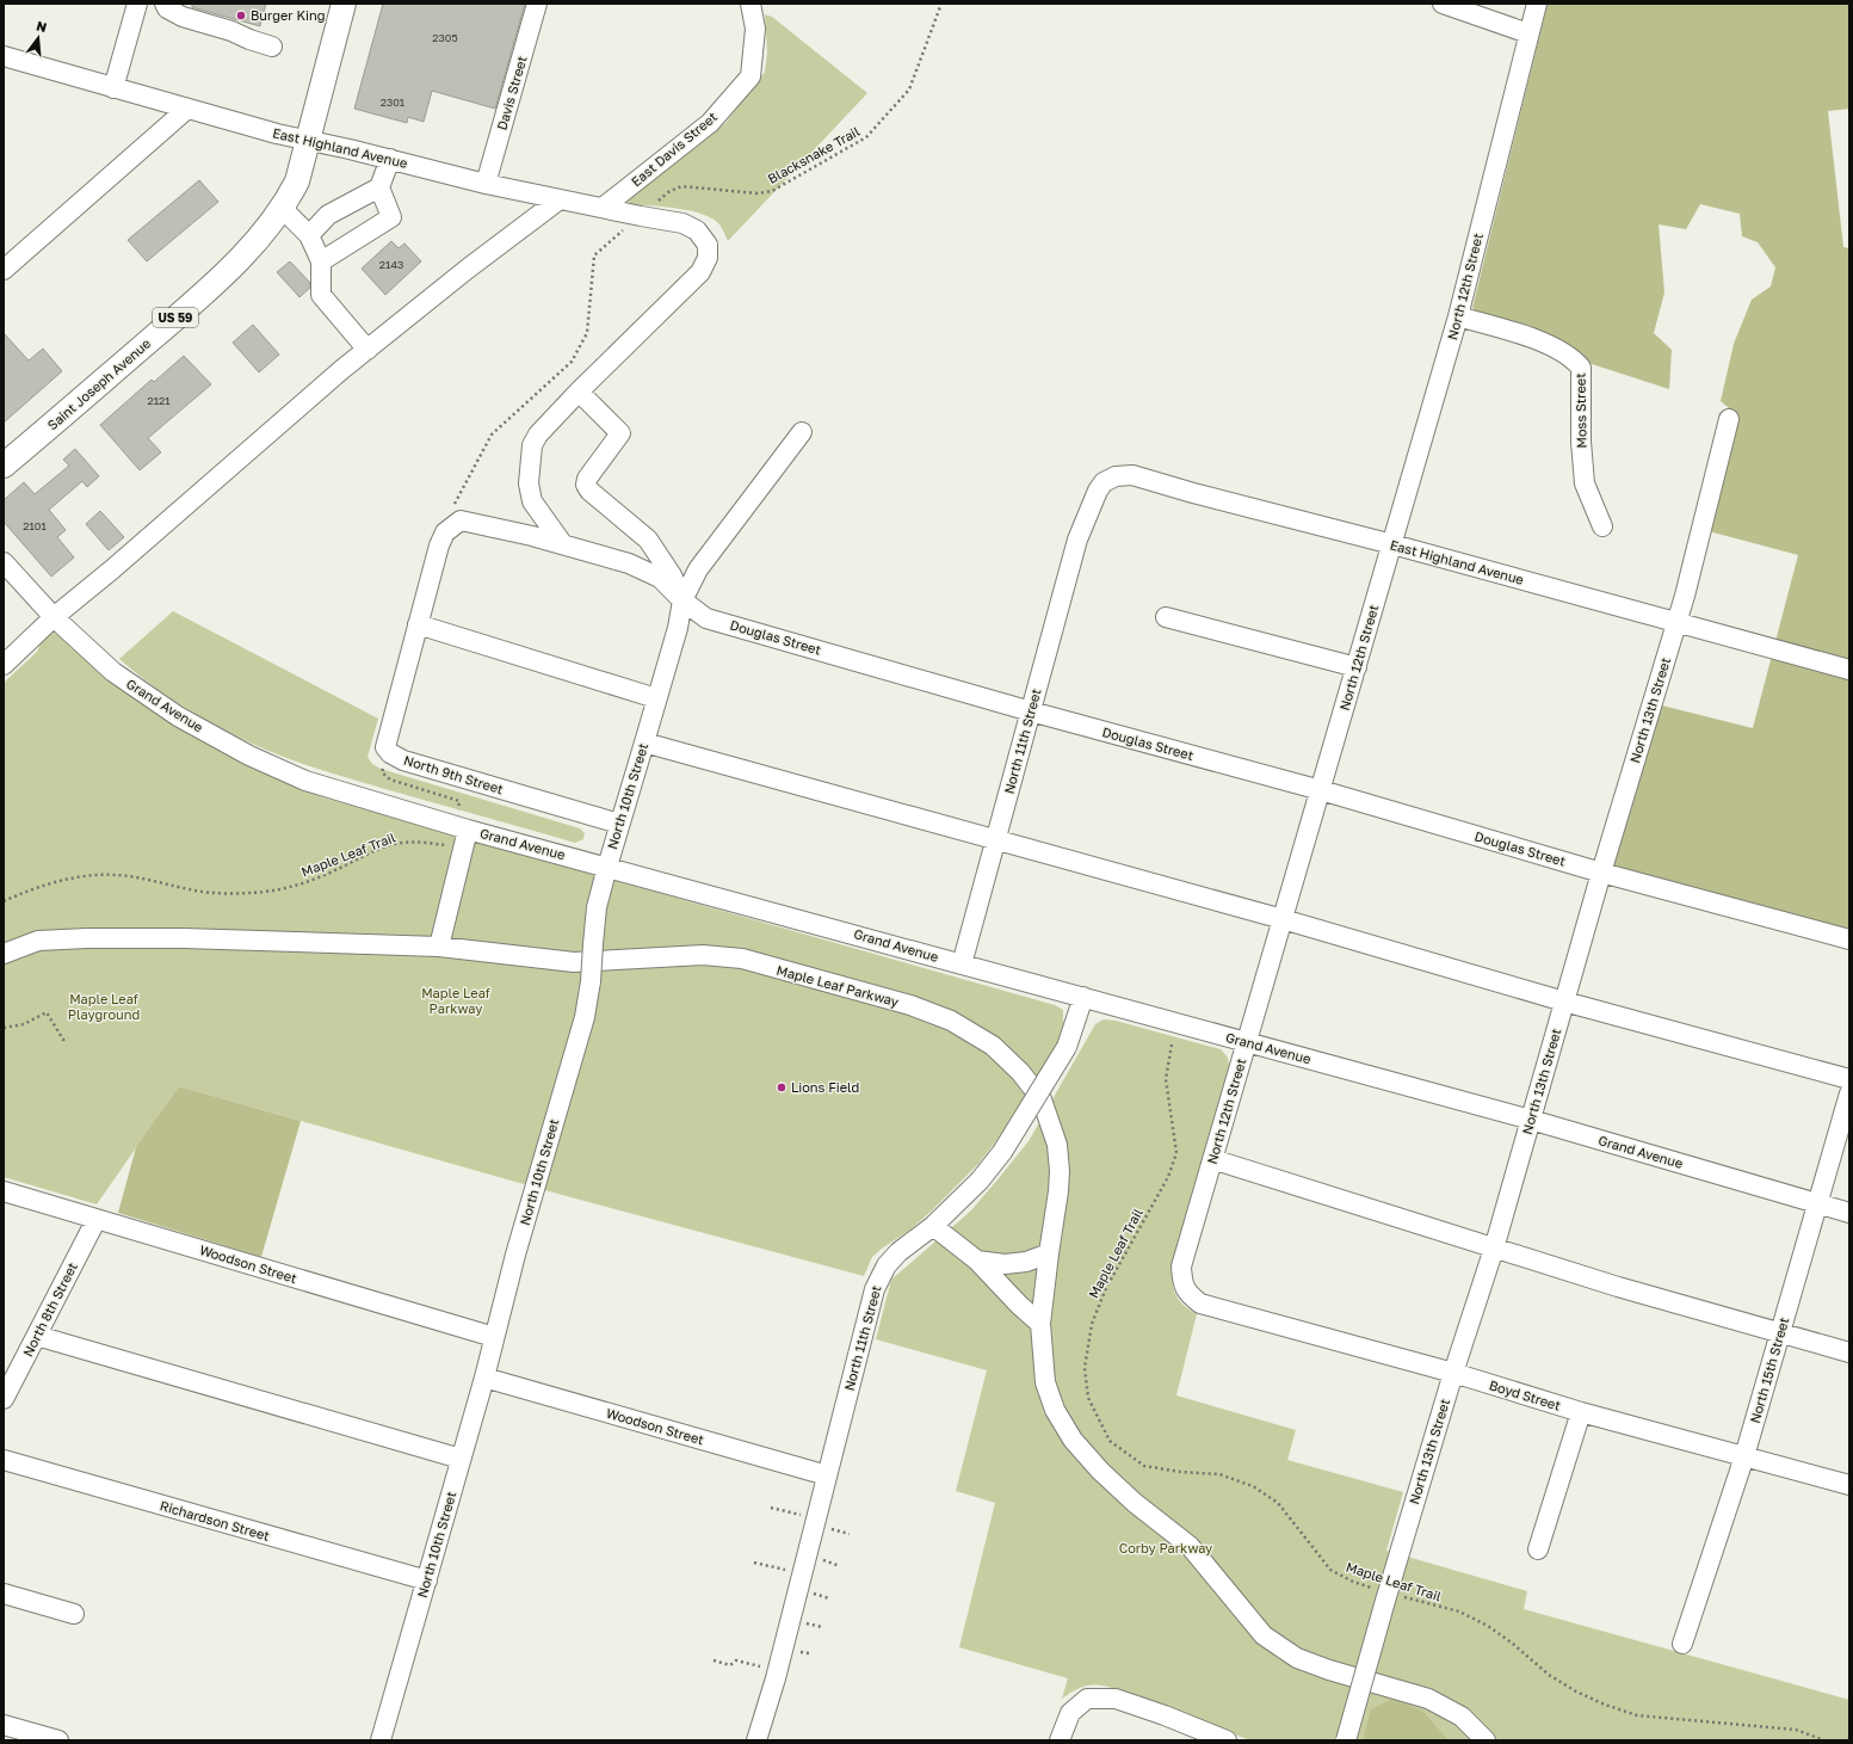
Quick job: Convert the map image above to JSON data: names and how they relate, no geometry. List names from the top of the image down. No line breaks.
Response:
{"streets":{"main road":["US 59","Saint Joseph Avenue"],"street":["Davis Street","East Highland Avenue","East Davis Street","North 12th Street","Moss Street","Douglas Street","Grand Avenue","North 13th Street","North 11th Street","North 9th Street","North 10th Street","Maple Leaf Parkway","Woodson Street","North 8th Street","North 15th Street","Boyd Street","Richardson Street"],"path":["Blacksnake Trail","Maple Leaf Trail"]},"crossings":[["Davis Street","East Highland Avenue"],["East Highland Avenue","East Davis Street"],["East Highland Avenue","North 12th Street"],["East Highland Avenue","Saint Joseph Avenue"],["East Highland Avenue","North 13th Street"],["East Highland Avenue","North 11th Street"],["North 12th Street","Moss Street"],["North 12th Street","Douglas Street"],["North 12th Street","Grand Avenue"],["North 12th Street","Boyd Street"],["Douglas Street","North 13th Street"],["Douglas Street","North 11th Street"],["Douglas Street","North 9th Street"],["Douglas Street","North 10th Street"],["Grand Avenue","North 13th Street"],["Grand Avenue","North 11th Street"],["Grand Avenue","North 10th Street"],["Grand Avenue","North 15th Street"],["North 13th Street","Maple Leaf Trail"],["North 13th Street","Boyd Street"],["North 11th Street","Woodson Street"],["North 9th Street","North 10th Street"],["North 10th Street","Woodson Street"],["North 10th Street","Richardson Street"],["Woodson Street","North 8th Street"],["North 15th Street","Boyd Street"]],"parks":["Maple Leaf Parkway","Maple Leaf Playground","Corby Parkway"],"places":["Burger King","Lions Field"],"house_numbers":["2305","2301","2143","2121","2101"],"north":"top"}
